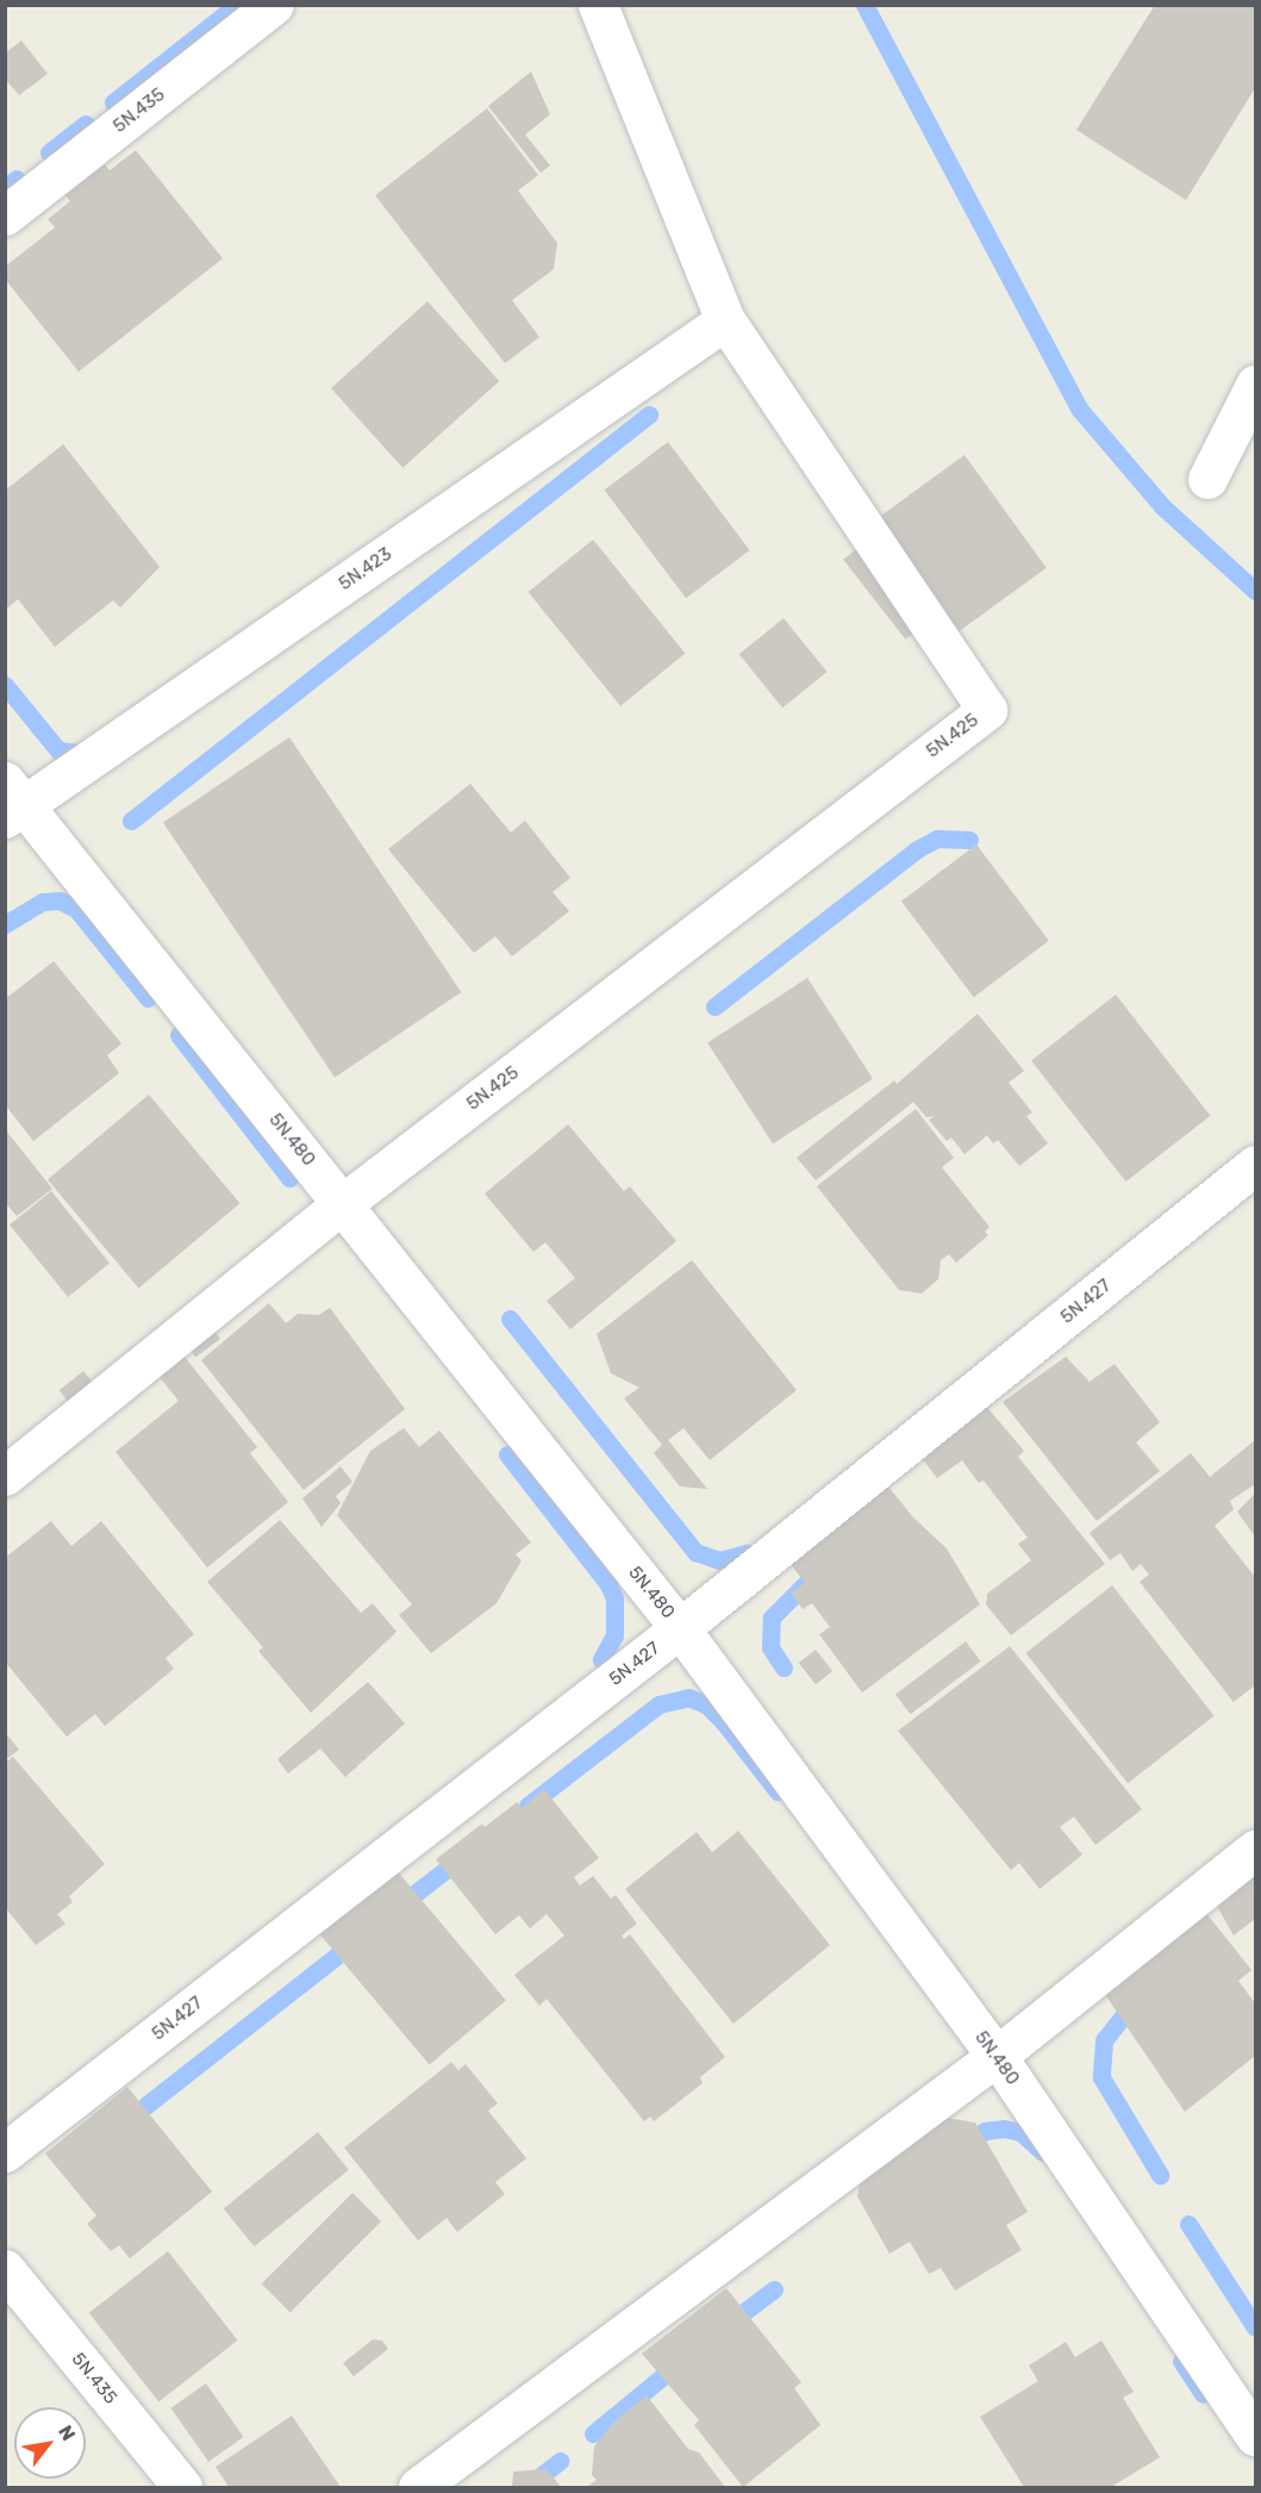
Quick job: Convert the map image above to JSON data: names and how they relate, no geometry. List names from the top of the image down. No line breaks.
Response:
{"streets":{"street":["5N.435","5N.423","5N.425","5N.480","5N.427"]},"crossings":[["5N.423","5N.425"],["5N.423","5N.480"],["5N.425","5N.480"],["5N.480","5N.427"]],"north":"top right"}
